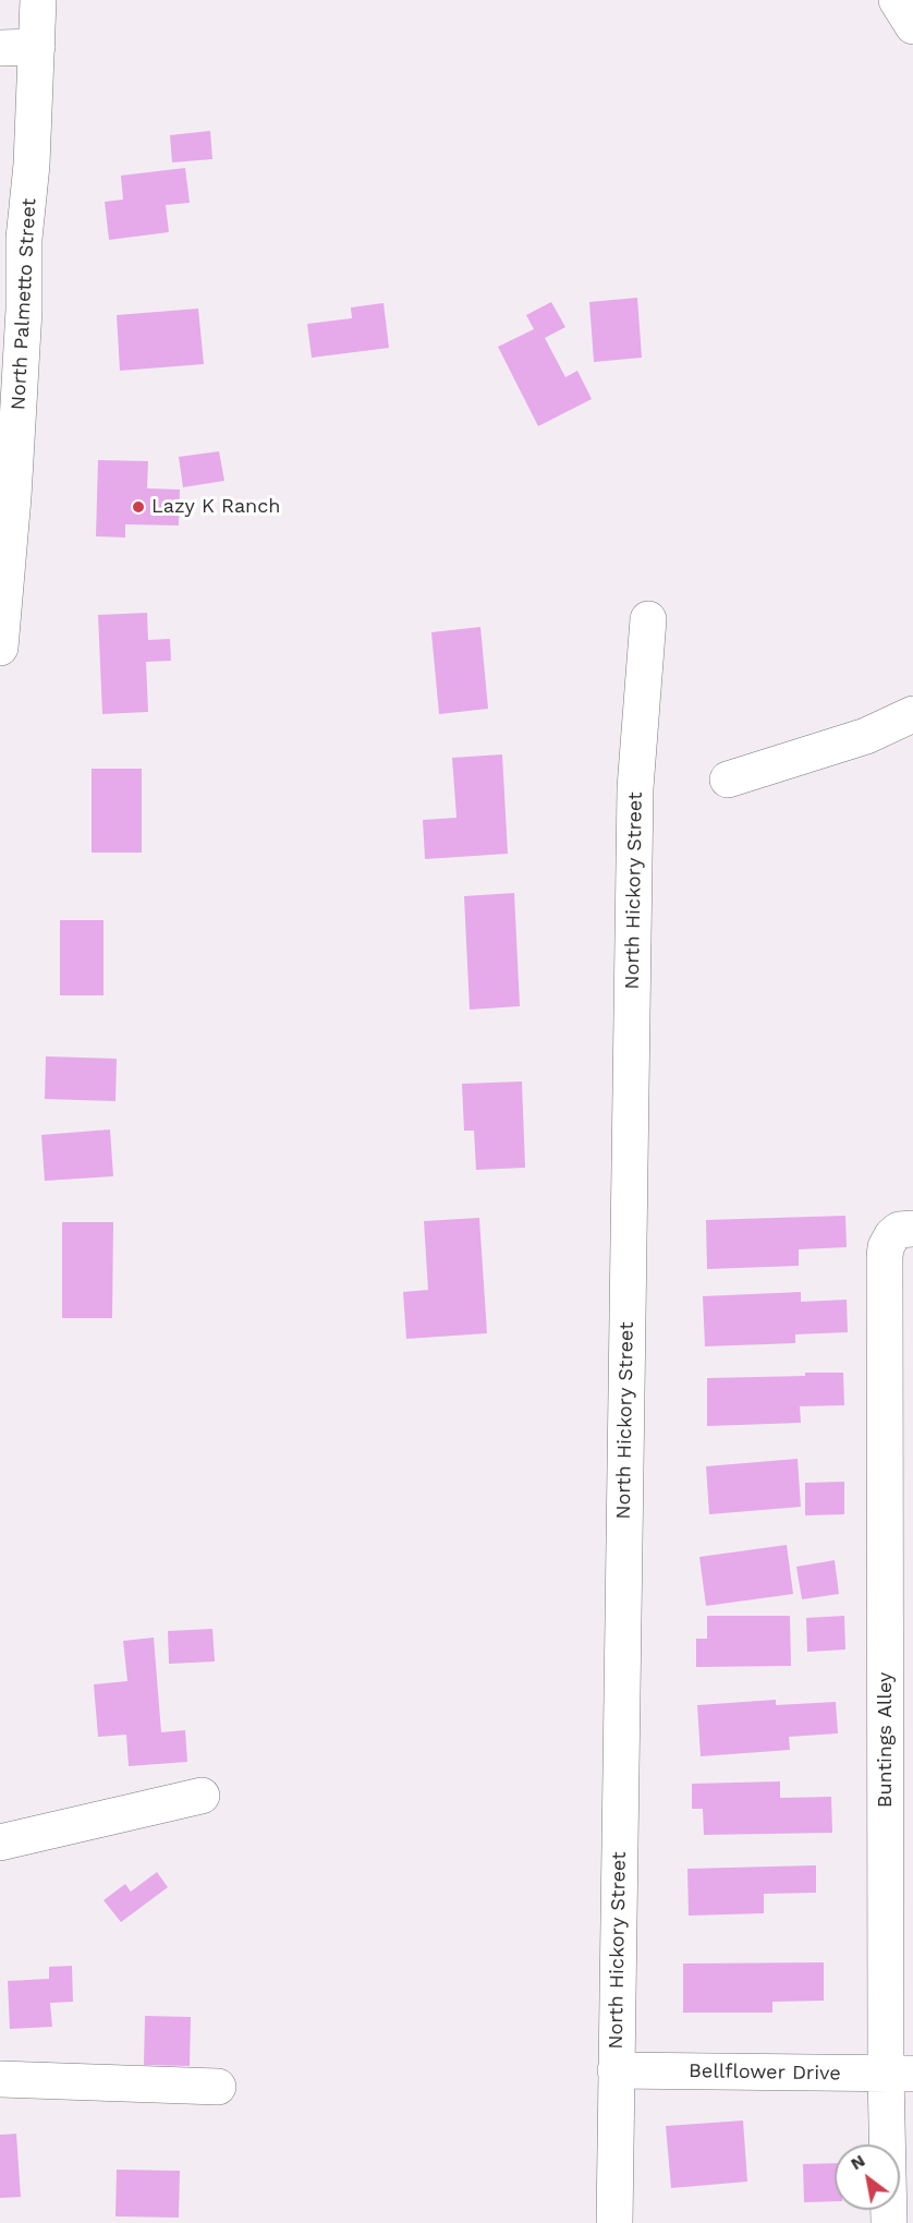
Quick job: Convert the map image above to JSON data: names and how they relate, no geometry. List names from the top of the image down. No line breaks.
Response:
{"streets":{"street":["North Palmetto Street","North Hickory Street","Buntings Alley","Bellflower Drive"]},"crossings":[["North Hickory Street","Bellflower Drive"],["Buntings Alley","Bellflower Drive"]],"places":["Lazy K Ranch"],"north":"top left"}
